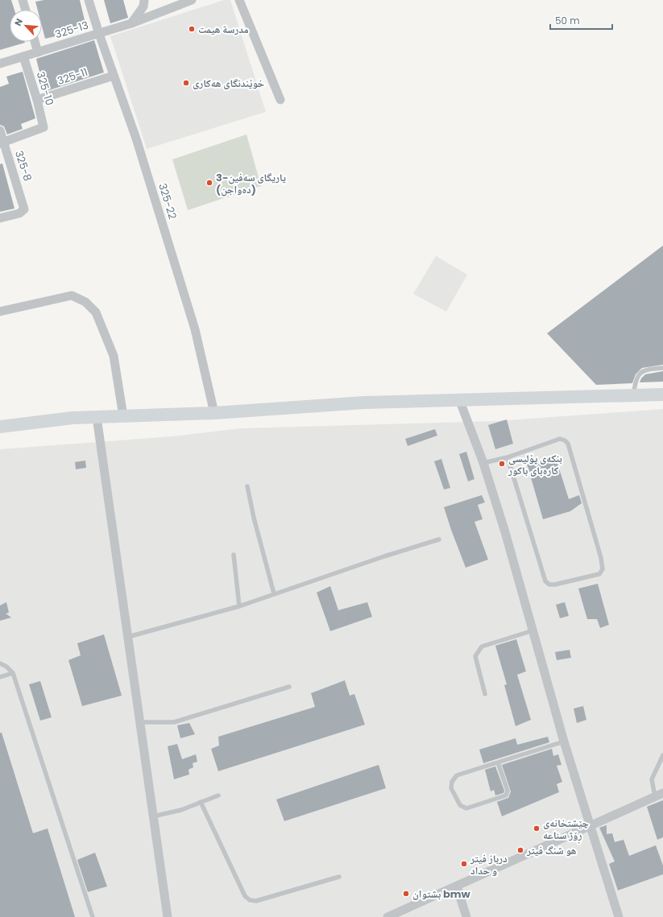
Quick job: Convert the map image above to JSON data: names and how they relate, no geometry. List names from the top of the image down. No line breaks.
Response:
{"streets":{"street":["325-13","325-11","325-10","325-8","325-22"]},"crossings":[["325-13","325-10"],["325-13","325-22"],["325-11","325-10"],["325-11","325-22"],["325-10","325-8"]],"places":["مدرسة هيمت","خوێندنگای هەکاری","یاریگای سەفین-3 (دەواجن)","بنکەی پۆلیسی کارەبای باکور","چێشتخانەی ڕۆژ سناعه","هو شنگ فيتر","درباز فیتر و حداد","بشتوان bmw"],"scale_bar":"50 m","north":"top left"}
